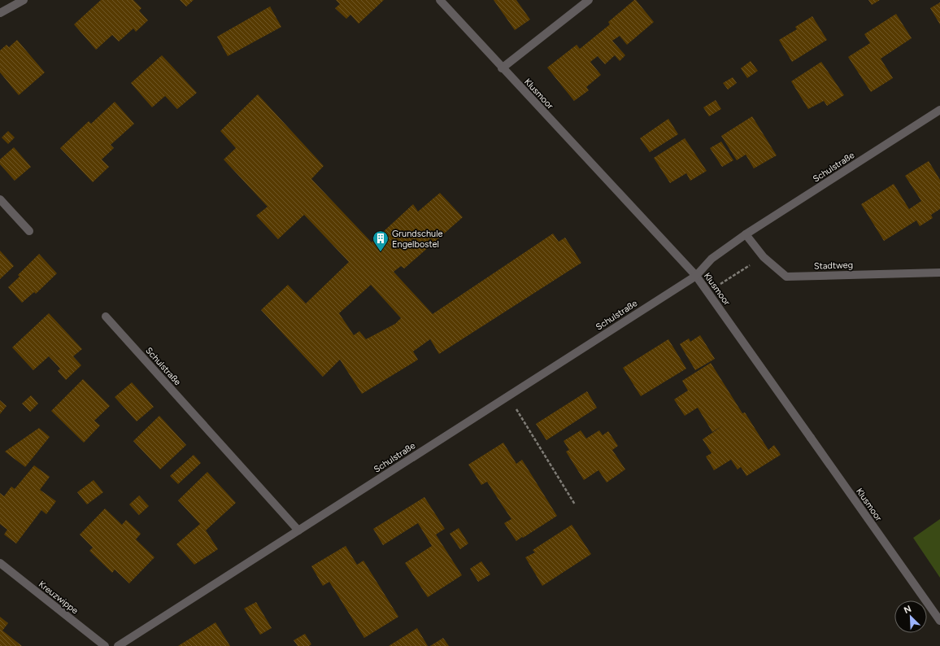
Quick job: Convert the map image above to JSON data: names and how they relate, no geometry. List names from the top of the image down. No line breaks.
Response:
{"streets":{"street":["Klusmoor","Schulstraße","Stadtweg","Kreuzwippe"]},"crossings":[["Klusmoor","Schulstraße"],["Schulstraße","Stadtweg"]],"places":{"building":["Grundschule Engelbostel"]},"north":"top left"}
